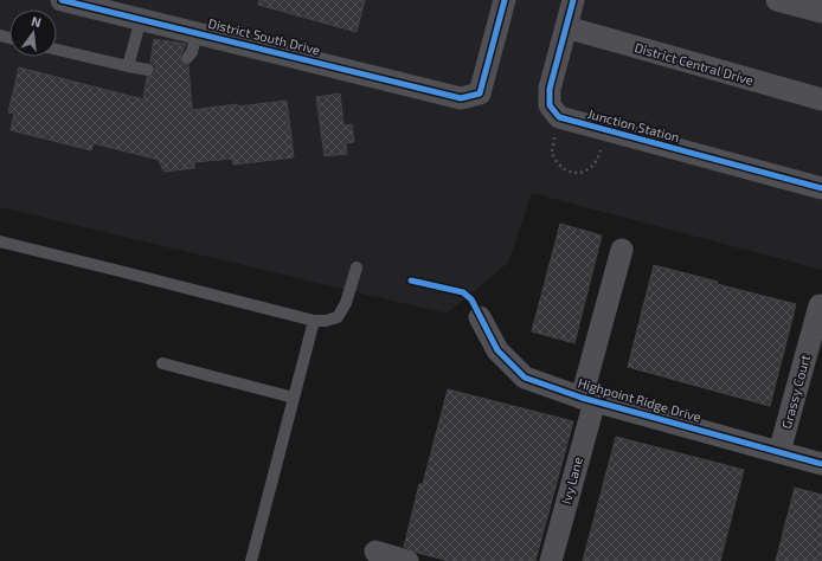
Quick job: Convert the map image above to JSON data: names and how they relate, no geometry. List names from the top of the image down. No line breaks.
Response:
{"streets":{"street":["District South Drive","District Central Drive","Junction Station","Grassy Court","Highpoint Ridge Drive","Ivy Lane"]},"crossings":[["District Central Drive","Junction Station"],["Grassy Court","Highpoint Ridge Drive"],["Highpoint Ridge Drive","Ivy Lane"]],"north":"top"}
